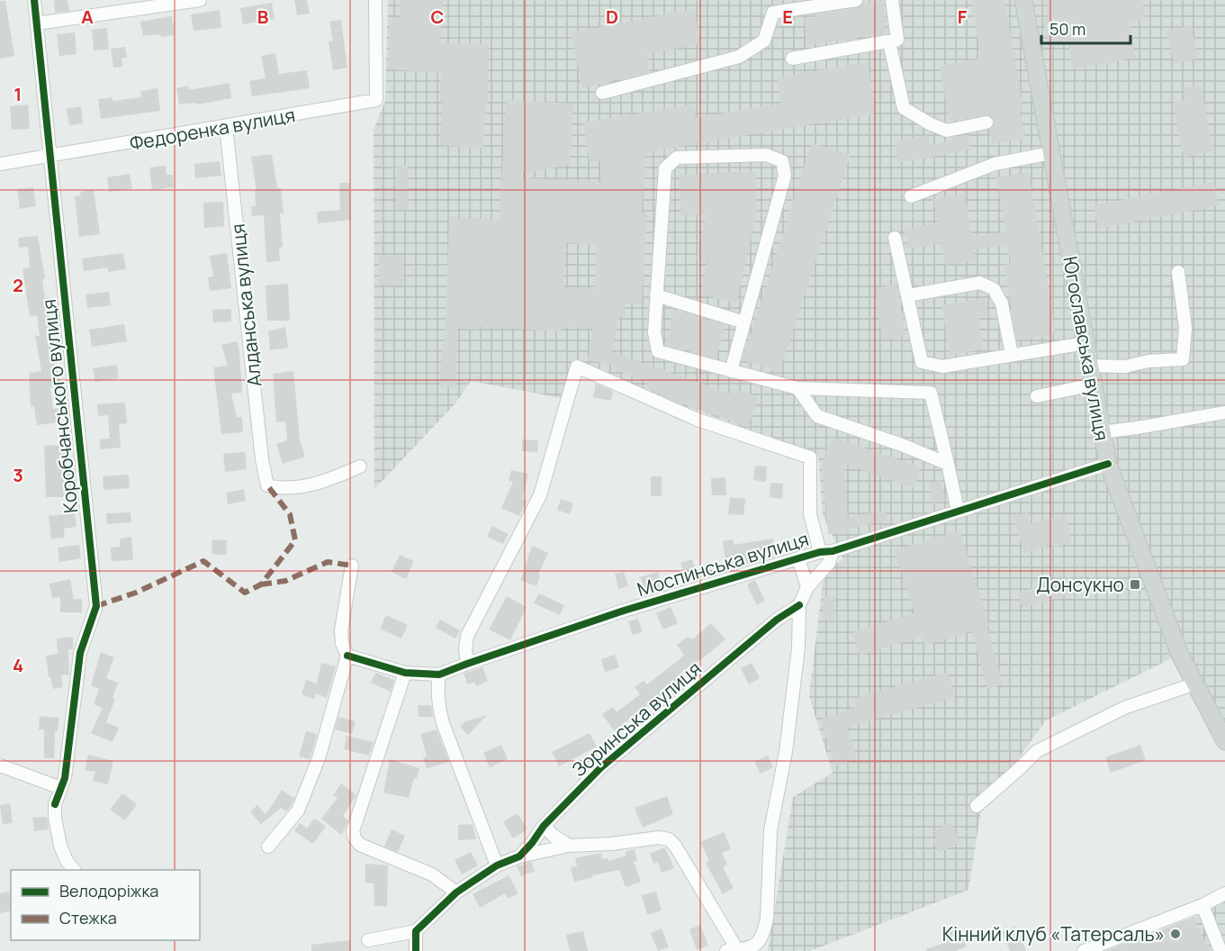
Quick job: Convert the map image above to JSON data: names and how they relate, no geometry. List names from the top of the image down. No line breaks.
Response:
{"streets":{"main road":["Югославська вулиця"],"street":["Федоренка вулиця","Алданська вулиця","Коробчанського вулиця","Моспинська вулиця","Зоринська вулиця"]},"crossings":[["Федоренка вулиця","Алданська вулиця"],["Федоренка вулиця","Коробчанського вулиця"],["Югославська вулиця","Моспинська вулиця"]],"places":{"transit":["Донсукно"],"other":["Кінний клуб «Татерсаль»"]},"legend":["Велодоріжка","Стежка"],"scale_bar":"50 m","grid":{"columns":["A","B","C","D","E","F"],"rows":["1","2","3","4"]}}
